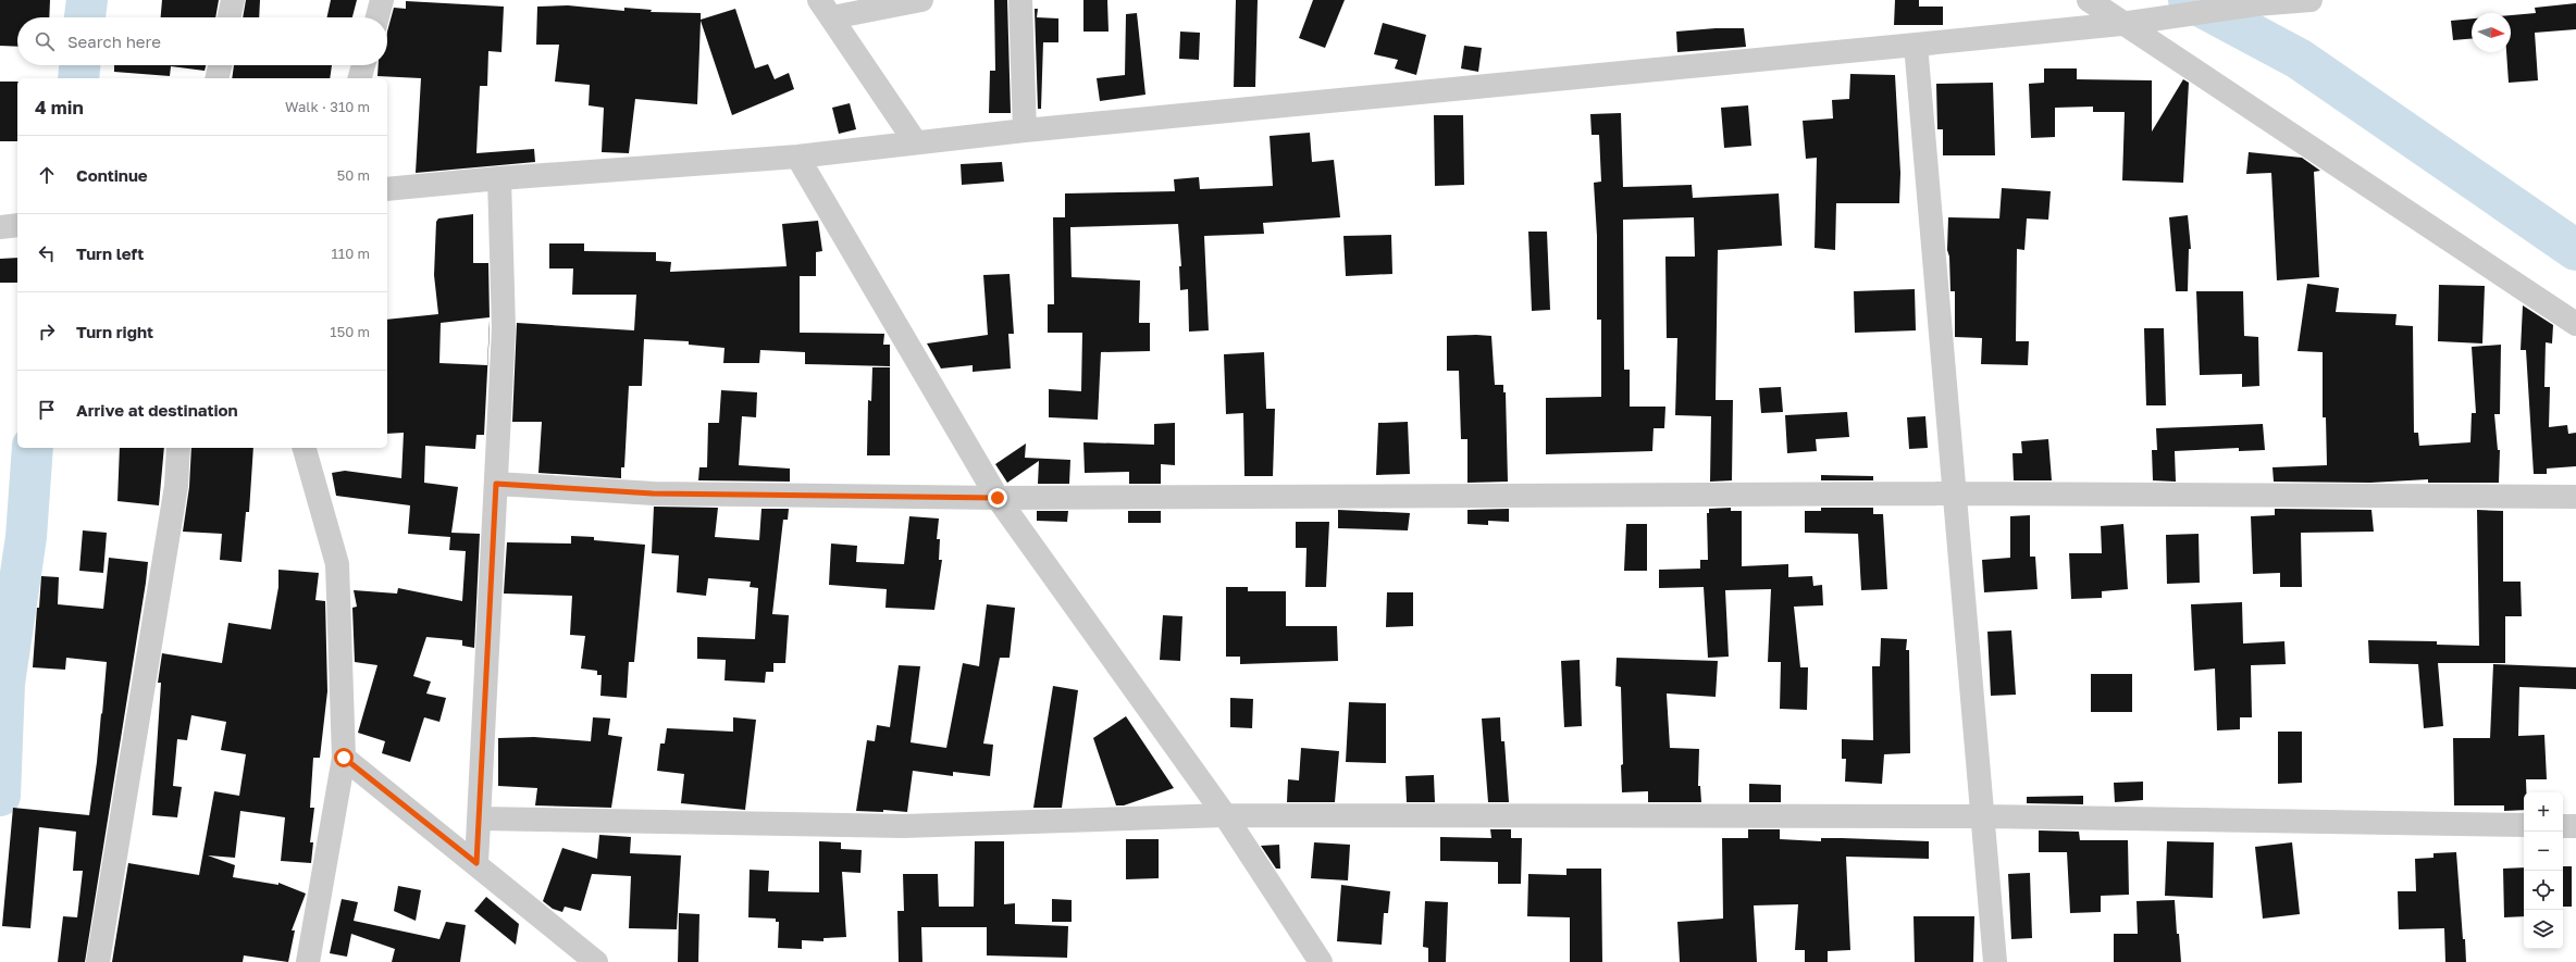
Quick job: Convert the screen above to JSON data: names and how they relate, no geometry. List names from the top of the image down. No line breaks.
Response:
{"north":"right","page":{"search":"Search here","heading":["4 min","Walk · 310 m"],"list":[["Continue","50 m"],["Turn left","110 m"],["Turn right","150 m"],"Arrive at destination"],"map_buttons":["+","−"]}}
